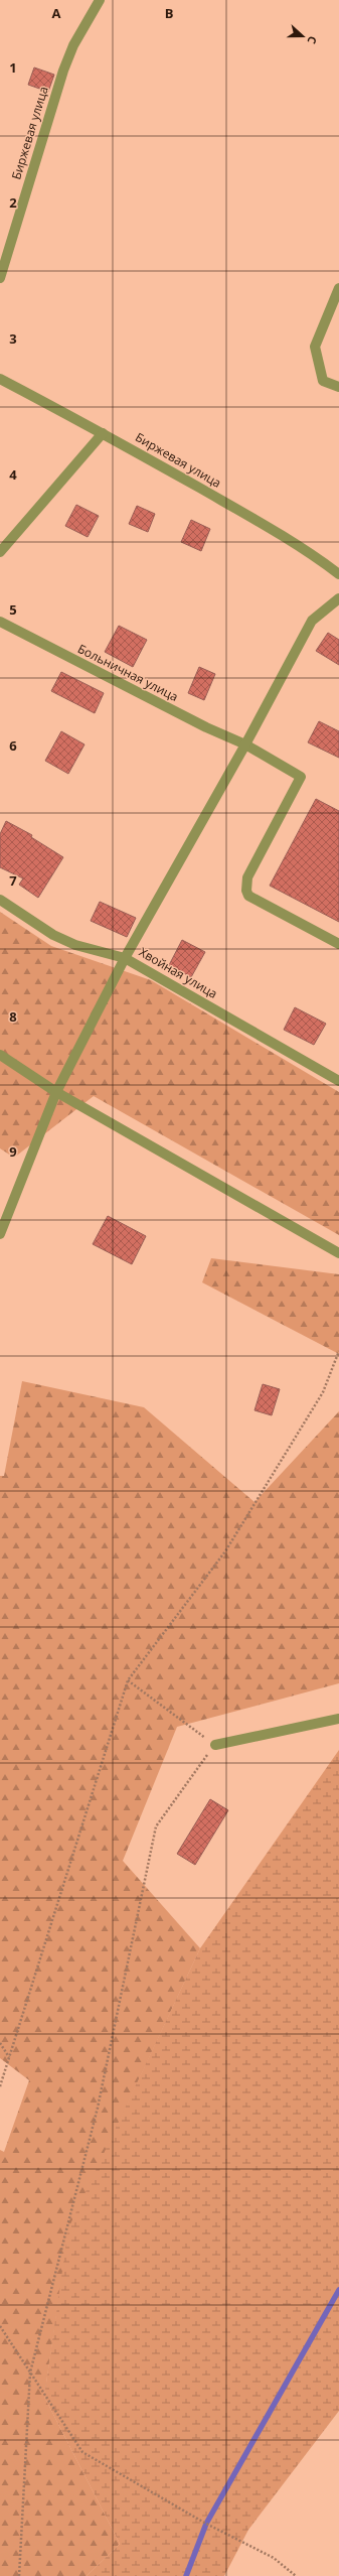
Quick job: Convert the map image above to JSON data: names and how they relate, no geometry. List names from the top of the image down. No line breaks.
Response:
{"streets":{"street":["Биржевая улица","Больничная улица","Хвойная улица"]},"north":"right","grid":{"columns":["A","B"],"rows":["1","2","3","4","5","6","7","8","9"]}}
